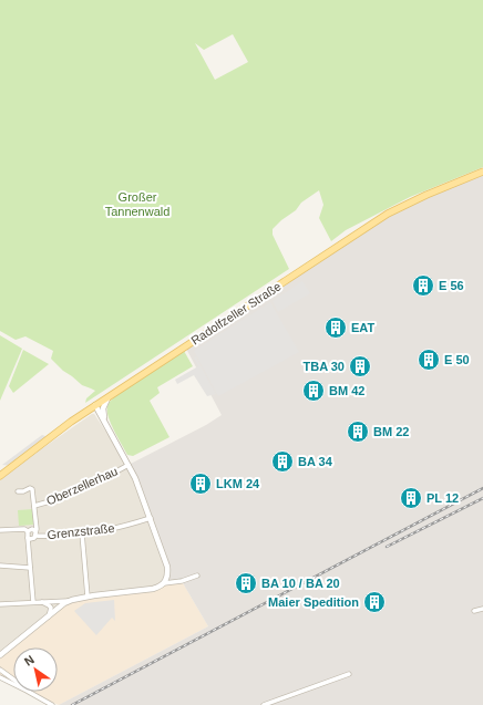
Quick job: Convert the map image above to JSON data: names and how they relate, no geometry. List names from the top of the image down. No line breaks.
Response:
{"streets":{"main road":["Radolfzeller Straße"],"street":["Oberzellerhau","Grenzstraße"]},"crossings":[["Oberzellerhau","Grenzstraße"]],"parks":["Großer Tannenwald"],"places":{"building":["E 56","EAT","E 50","TBA 30","BM 42","BM 22","BA 34","LKM 24","PL 12","BA 10 / BA 20","Maier Spedition"]},"north":"top left"}
